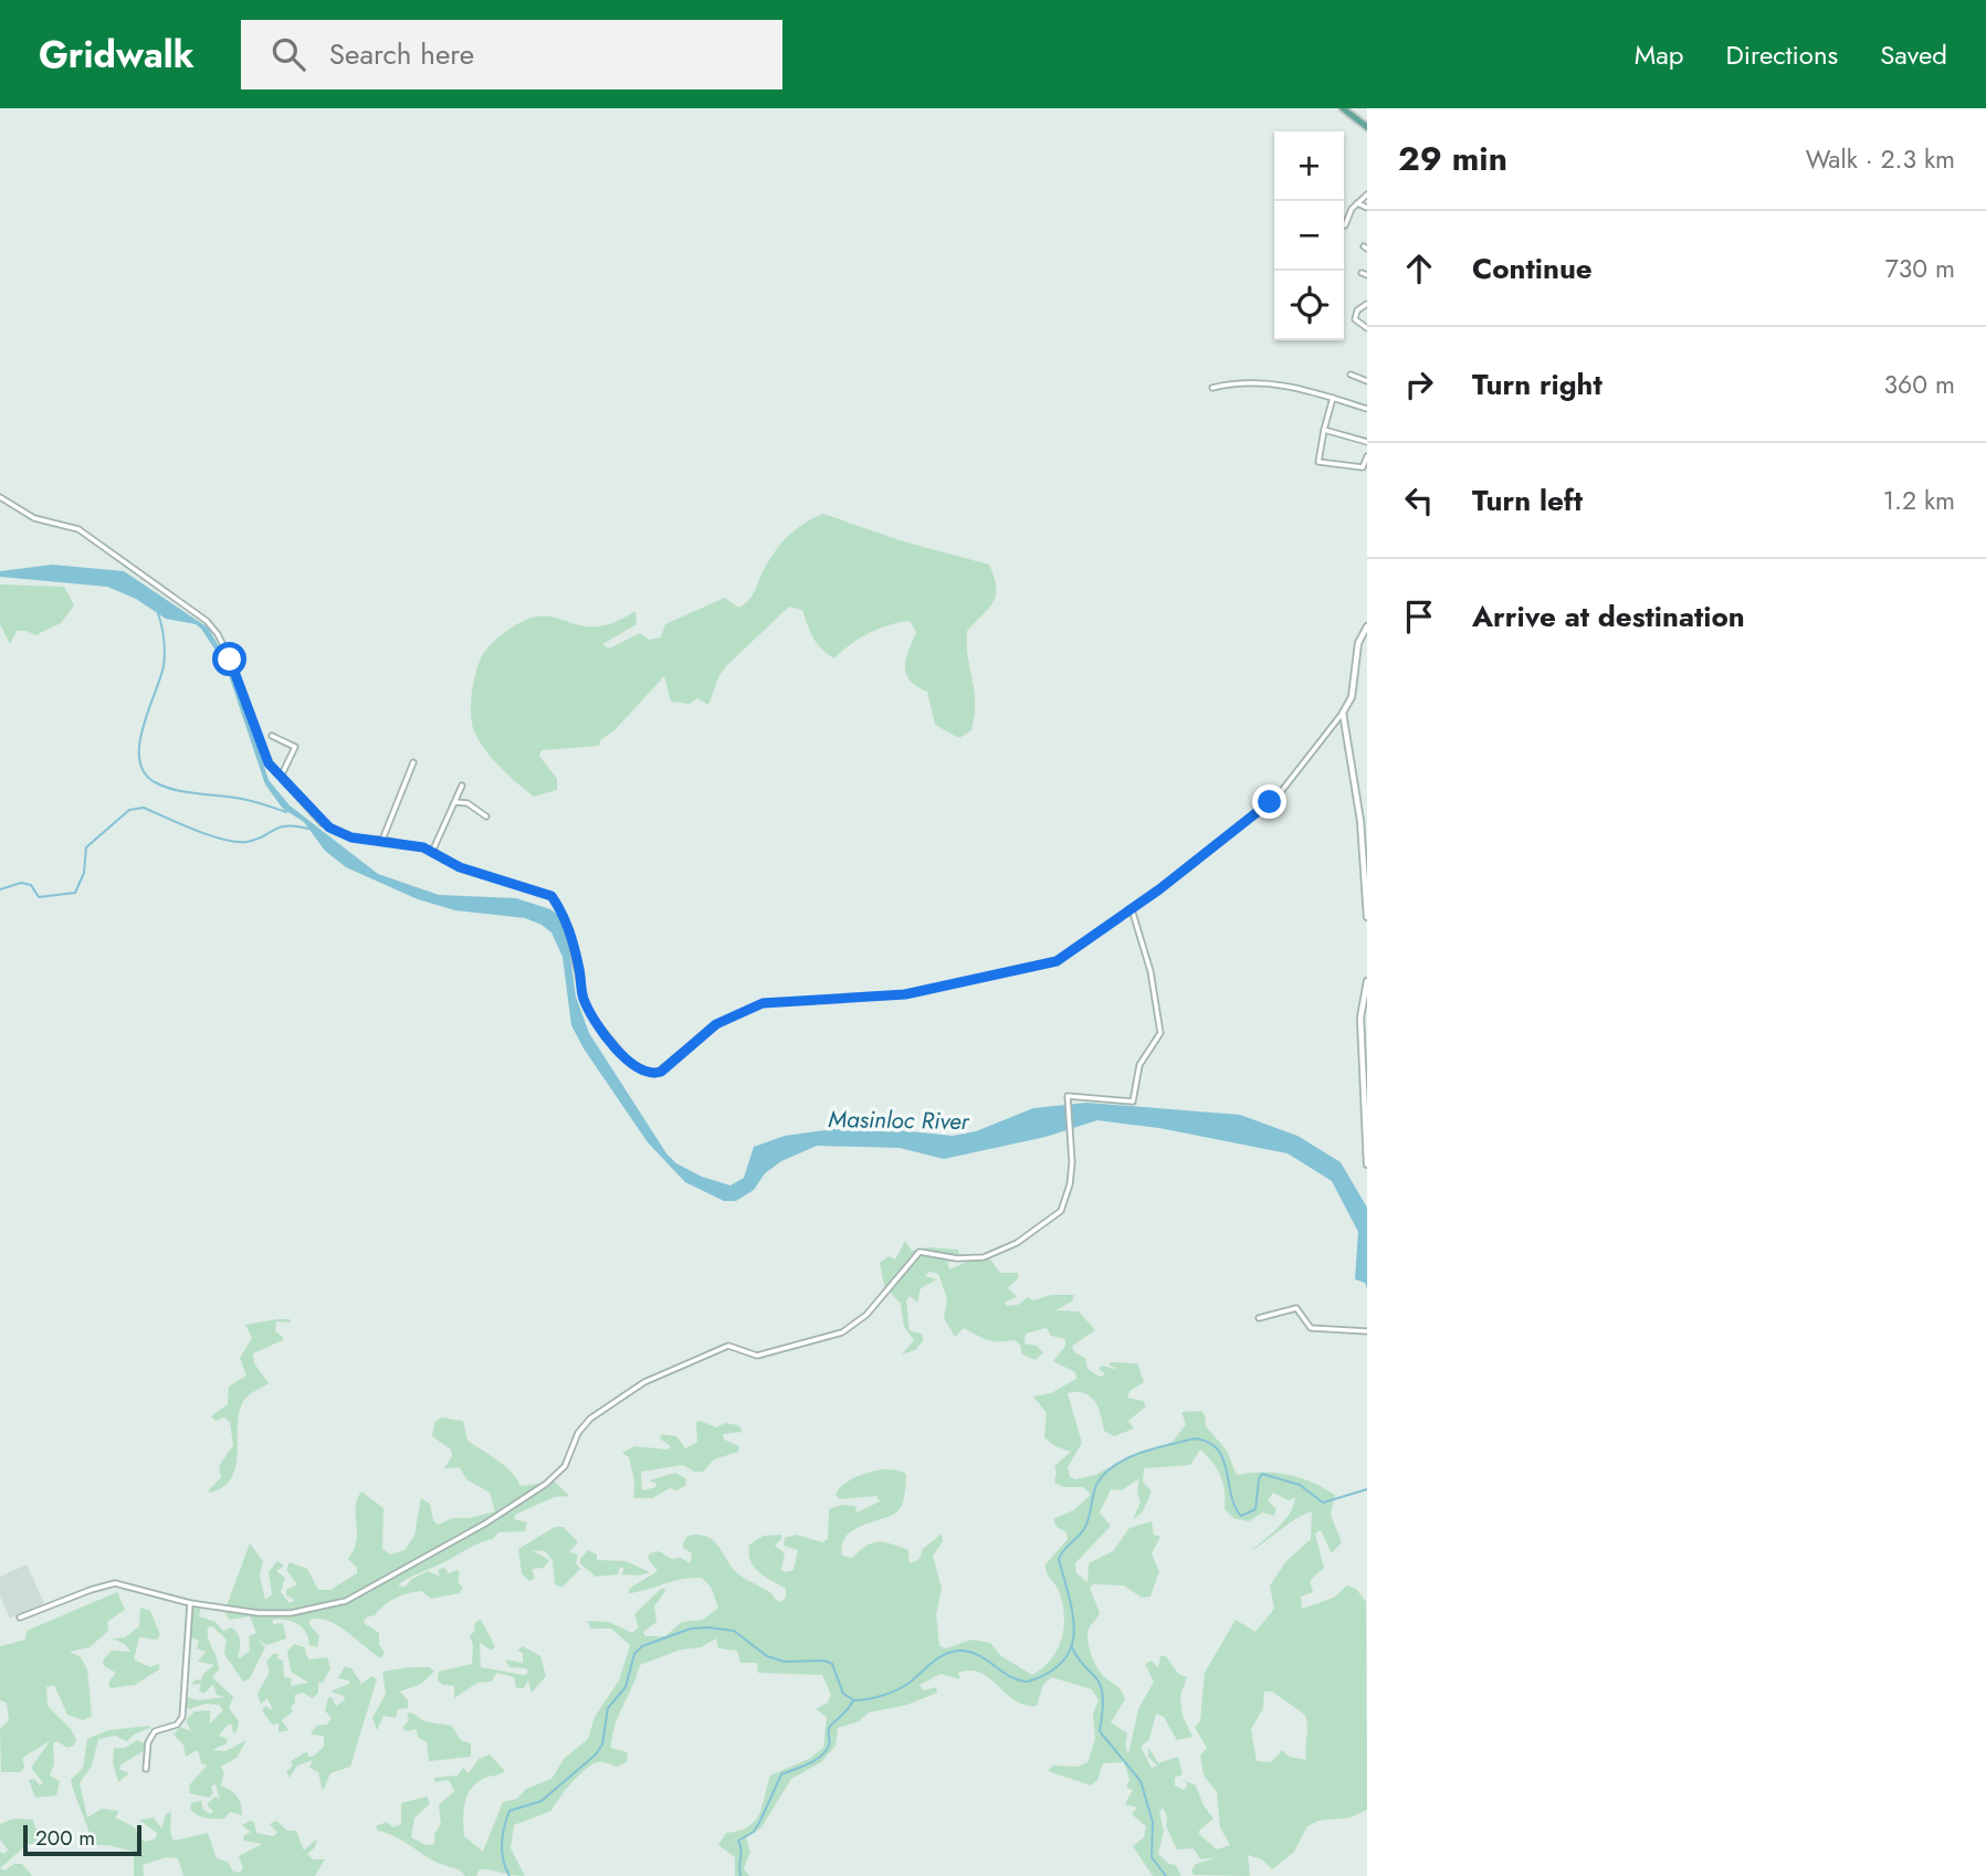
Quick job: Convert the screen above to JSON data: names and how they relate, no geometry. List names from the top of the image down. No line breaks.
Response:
{"water":["Masinloc River"],"scale_bar":"200 m","page":{"header":"Gridwalk","search":"Search here","nav":["Map","Directions","Saved"],"heading":["29 min","Walk · 2.3 km"],"map_buttons":["+","−"],"list":[["Continue","730 m"],["Turn right","360 m"],["Turn left","1.2 km"],"Arrive at destination"],"scale":"200 m"}}
